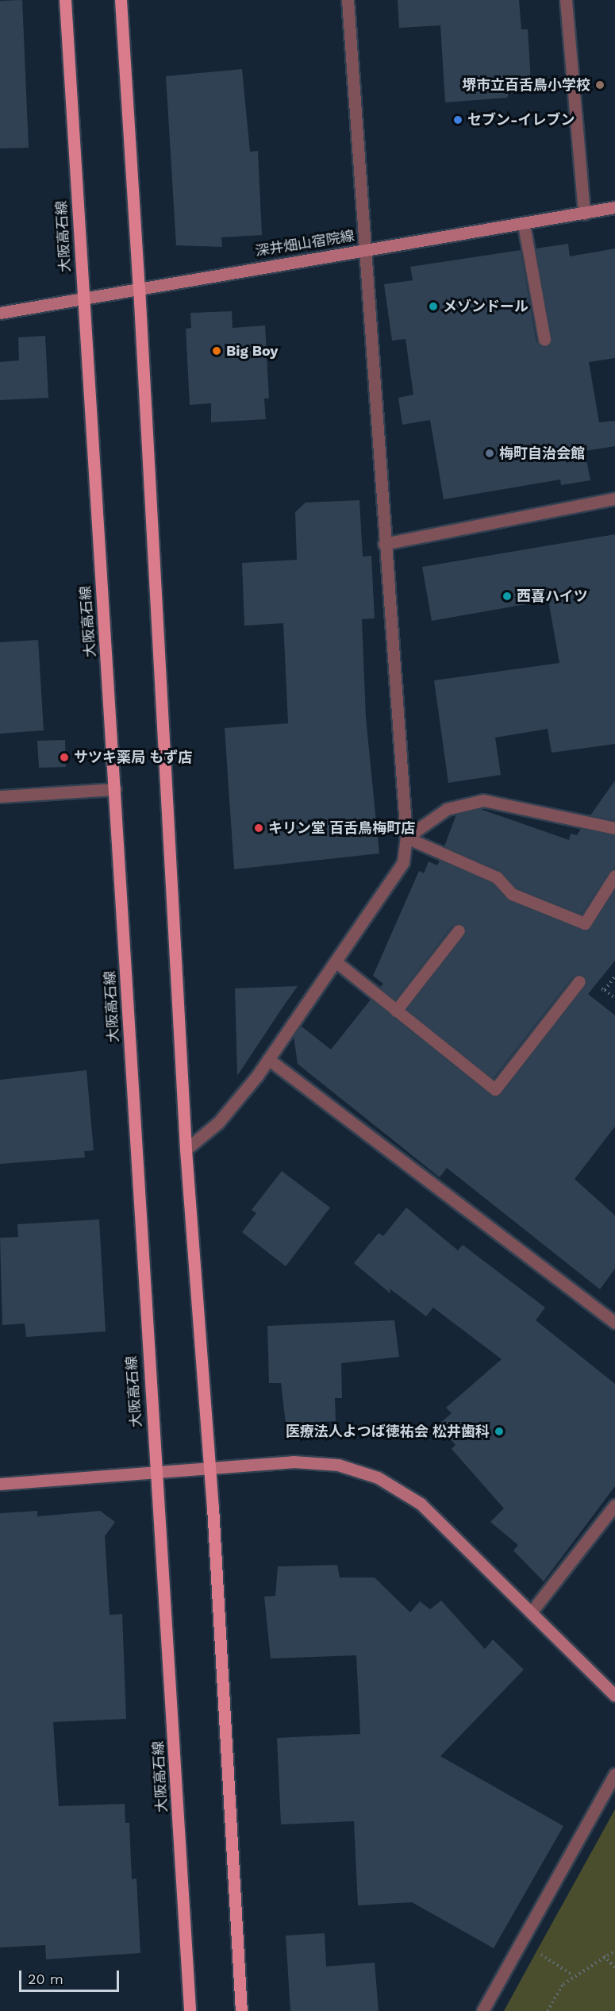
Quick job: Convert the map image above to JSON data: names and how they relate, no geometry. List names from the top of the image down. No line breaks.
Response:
{"streets":{"main road":["大阪高石線"],"street":["深井畑山宿院線"]},"crossings":[["大阪高石線","深井畑山宿院線"]],"places":["堺市立百舌鳥小学校","セブン-イレブン","メゾンドール","Big Boy","梅町自治会館","西喜ハイツ","サツキ薬局 もず店","キリン堂 百舌鳥梅町店","医療法人よつば徳祐会 松井歯科"],"scale_bar":"20 m"}
